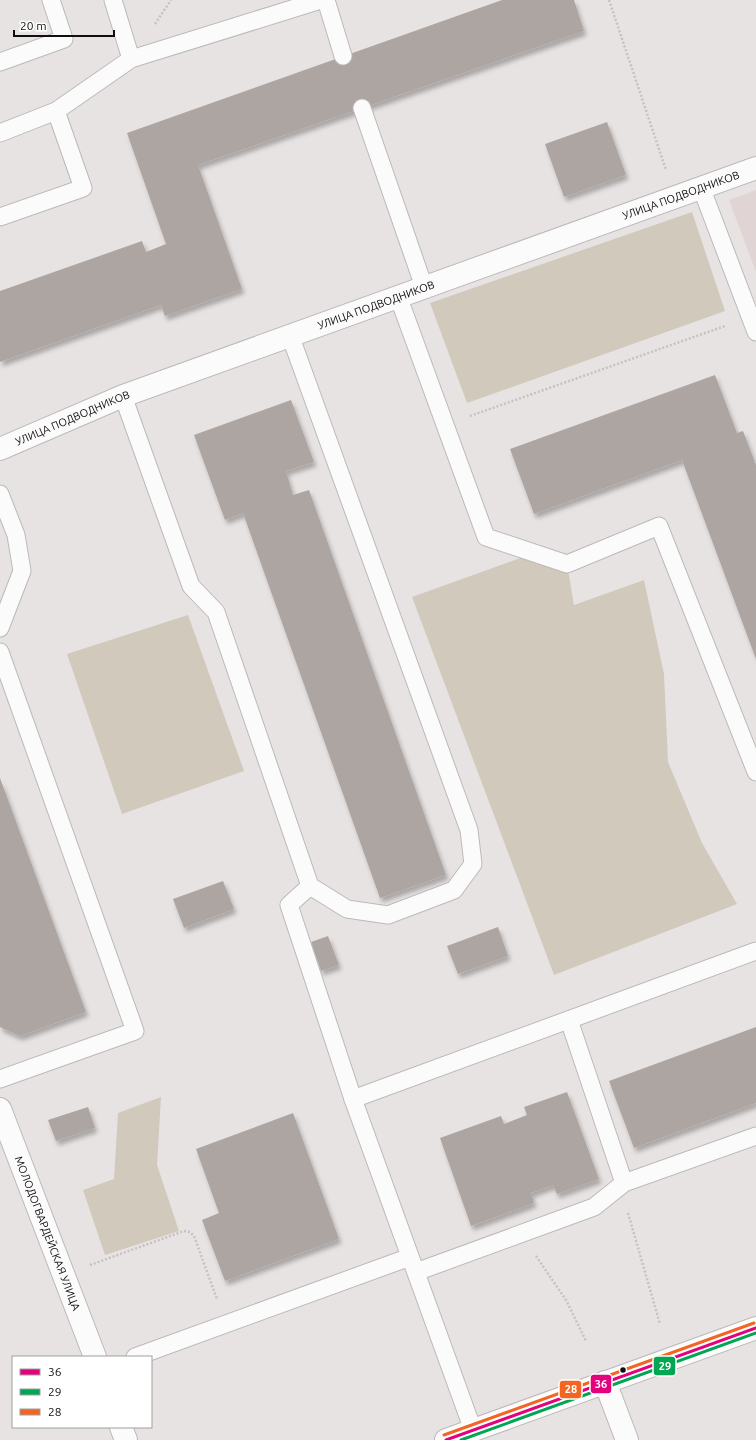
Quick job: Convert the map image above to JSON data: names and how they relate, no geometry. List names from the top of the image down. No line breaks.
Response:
{"streets":{"street":["УЛИЦА ПОДВОДНИКОВ","МОЛОДОГВАРДЕЙСКАЯ УЛИЦА"]},"lines":["transit line 28","transit line 36","transit line 29"],"legend":["36","29","28"],"scale_bar":"20 m"}
